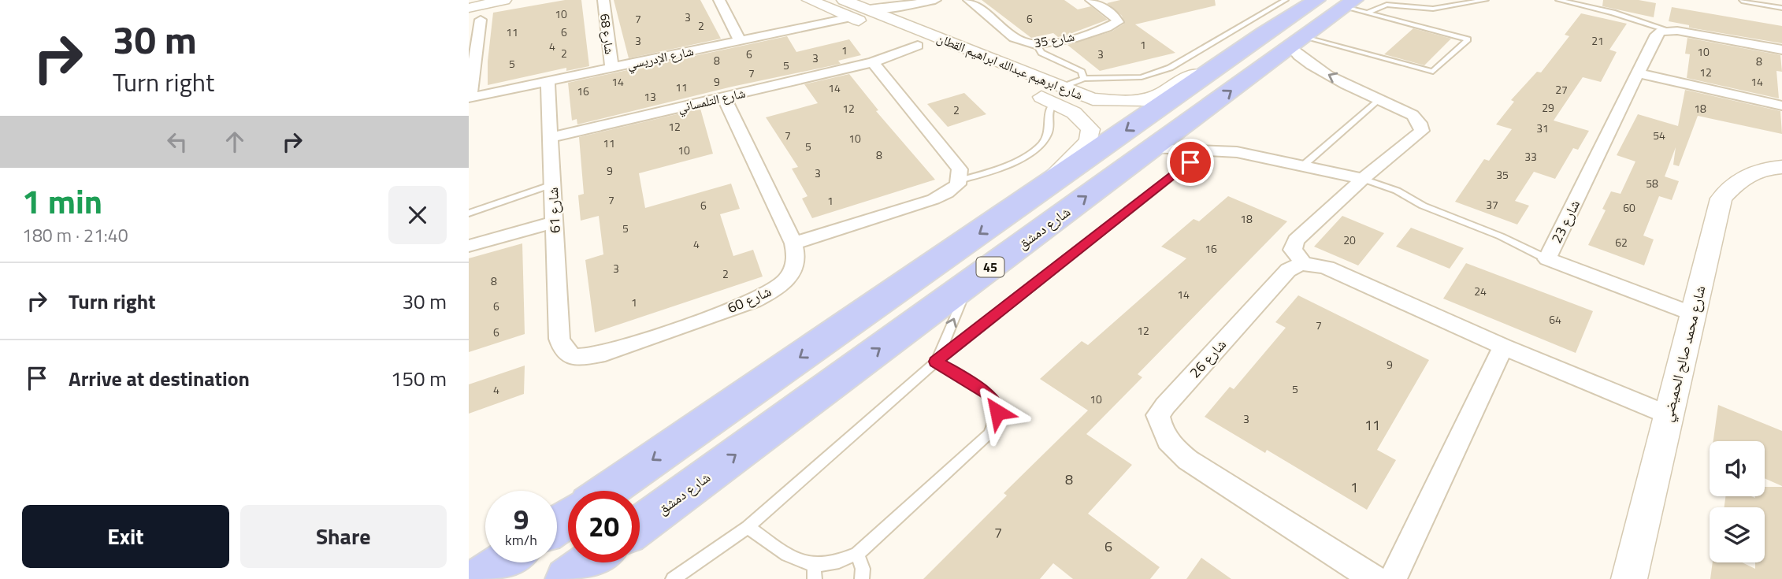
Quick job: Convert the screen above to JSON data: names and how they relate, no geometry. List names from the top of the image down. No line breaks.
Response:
{"streets":{"main road":["شارع دمشق","45"],"street":["شارع 68","شارع 35","شارع الإدريسي","شارع ابرهيم عبدالله ابراهيم القطان","شارع التلمساني","شارع 61","شارع 23","شارع 60","شارع محمد صالح الحميضي","شارع 26"]},"crossings":[["شارع 68","شارع الإدريسي"],["شارع الإدريسي","شارع ابرهيم عبدالله ابراهيم القطان"],["شارع الإدريسي","شارع 61"],["شارع ابرهيم عبدالله ابراهيم القطان","شارع التلمساني"],["شارع ابرهيم عبدالله ابراهيم القطان","45"],["شارع التلمساني","شارع 61"],["شارع التلمساني","شارع 60"],["شارع 61","شارع 60"],["شارع 23","شارع محمد صالح الحميضي"],["شارع دمشق","45"]],"house_numbers":["10","3","7","6","2","11","6","3","21","1","4","1","10","2","6","3","3","8","8","5","5","12","7","14","9","14","11","14","27","16","13","29","12","18","2","12","31","7","54","10","11","5","10","8","33","9","3","35","58","7","1","37","6","60","18","5","20","62","4","16","3","2","8","24","14","1","6","64","7","12","6","9","5","4","10","3","11","8","1","7","6"],"page":{"turn":["30 m","Turn right"],"heading":["1 min","180 m · 21:40"],"list":[{"name":"Turn right","value":"30 m"},{"name":"Arrive at destination","value":"150 m"}],"speed":"9 km/h","limit":"20","buttons":["Exit","Share"]}}
